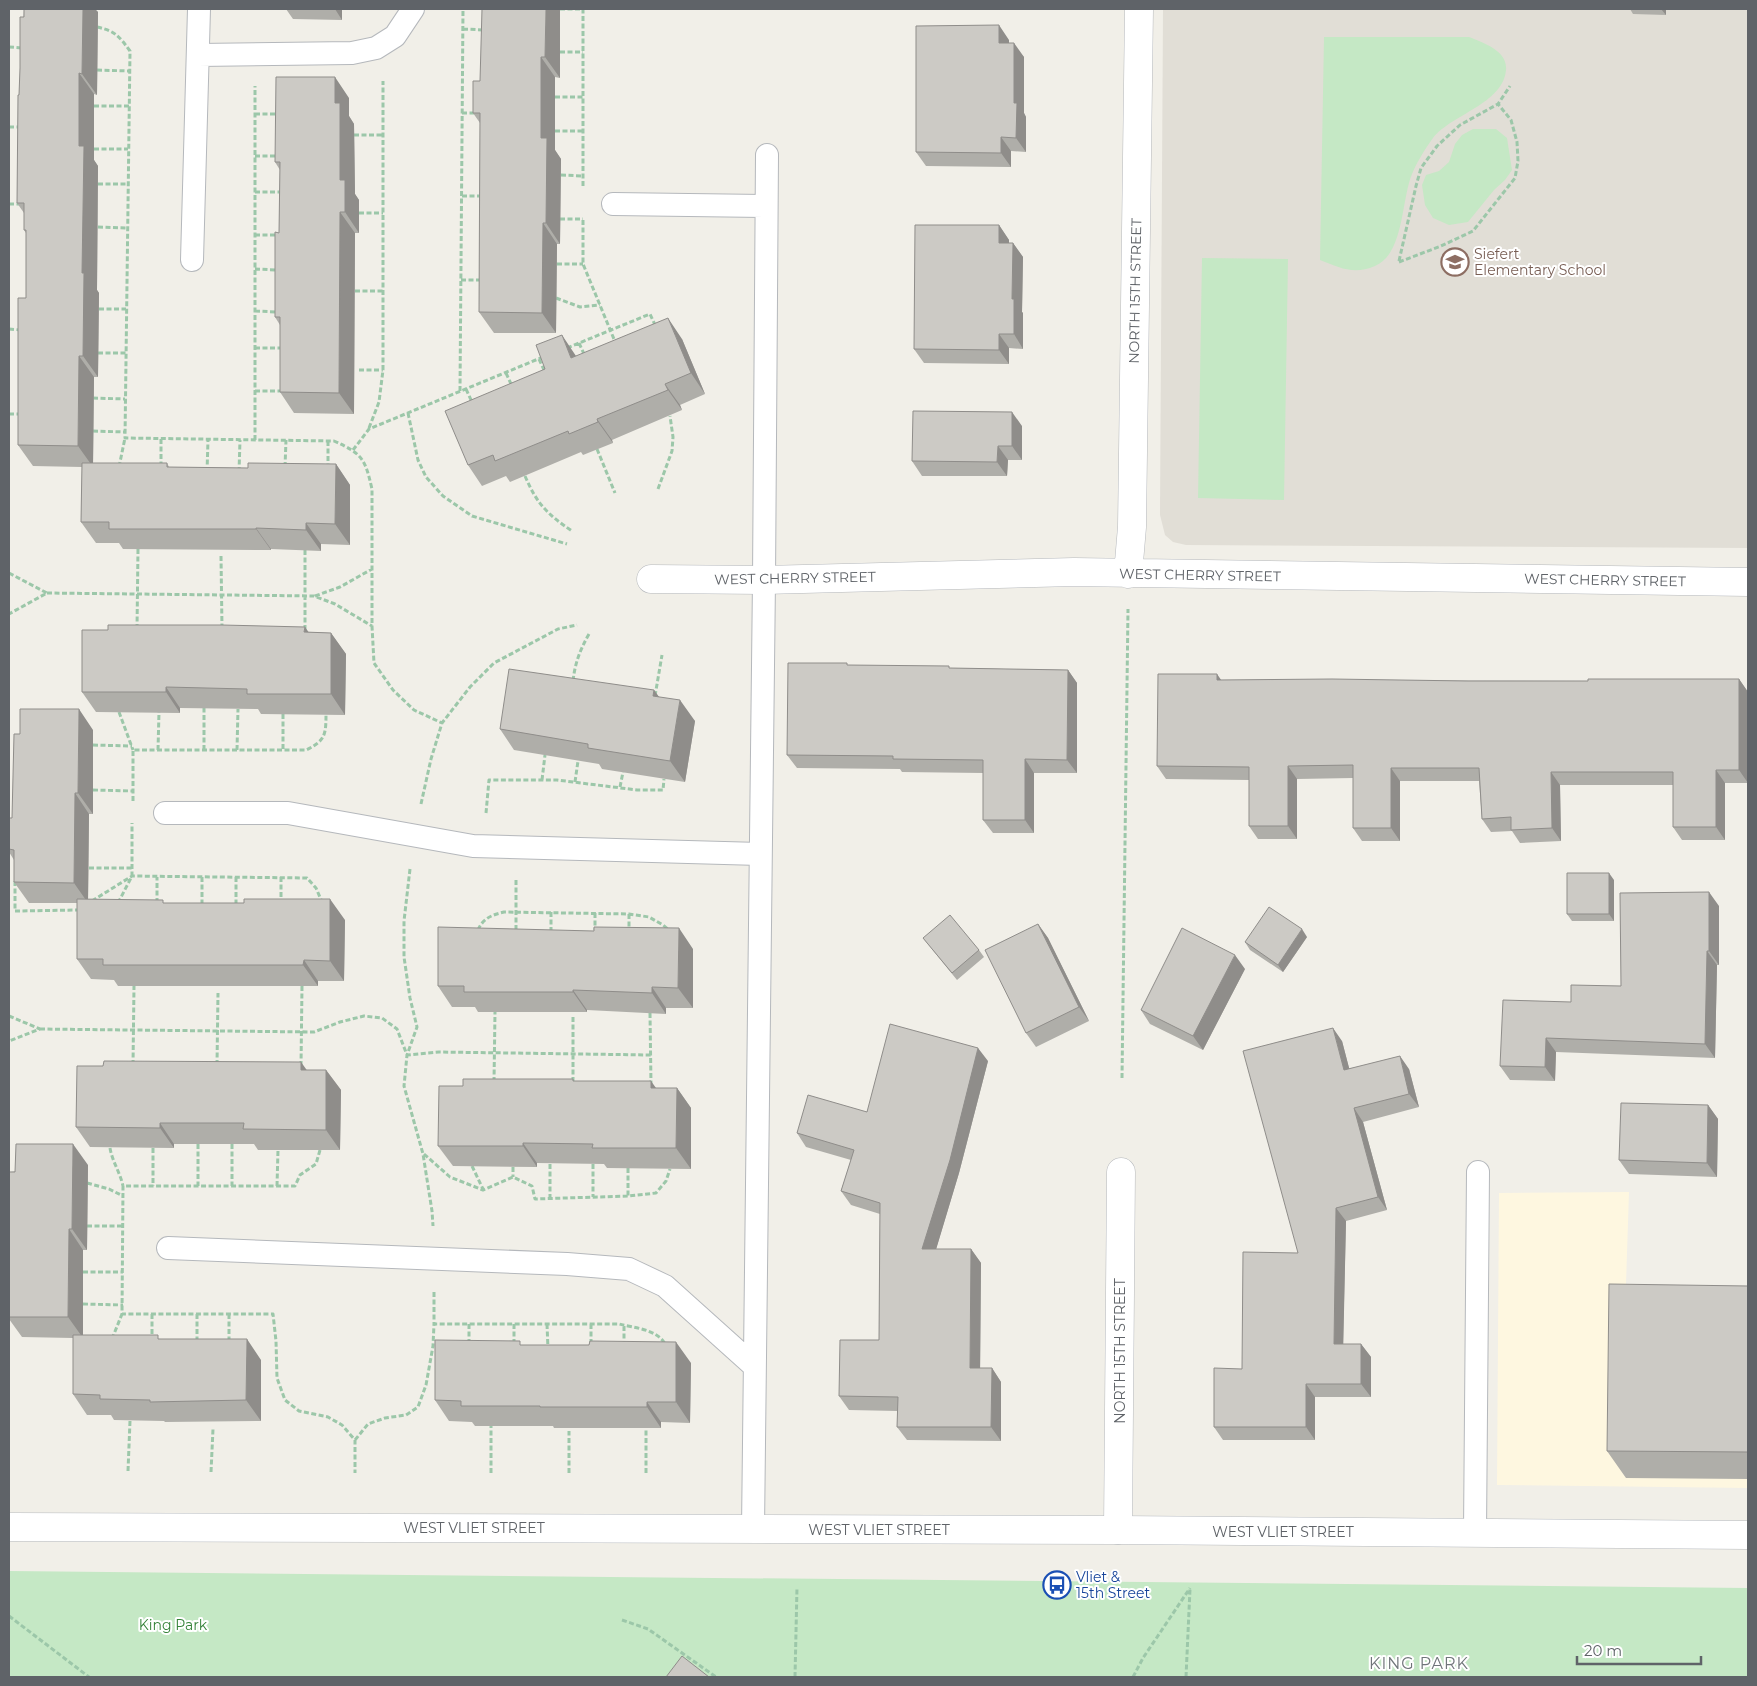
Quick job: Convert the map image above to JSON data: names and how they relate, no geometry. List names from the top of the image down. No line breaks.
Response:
{"streets":{"street":["NORTH 15TH STREET","WEST CHERRY STREET","WEST VLIET STREET"]},"crossings":[["NORTH 15TH STREET","WEST CHERRY STREET"],["NORTH 15TH STREET","WEST VLIET STREET"]],"districts":["KING PARK"],"parks":["King Park"],"places":{"school or university":["Siefert Elementary School"],"bus stop":["Vliet & 15th Street"]},"scale_bar":"20 m"}
